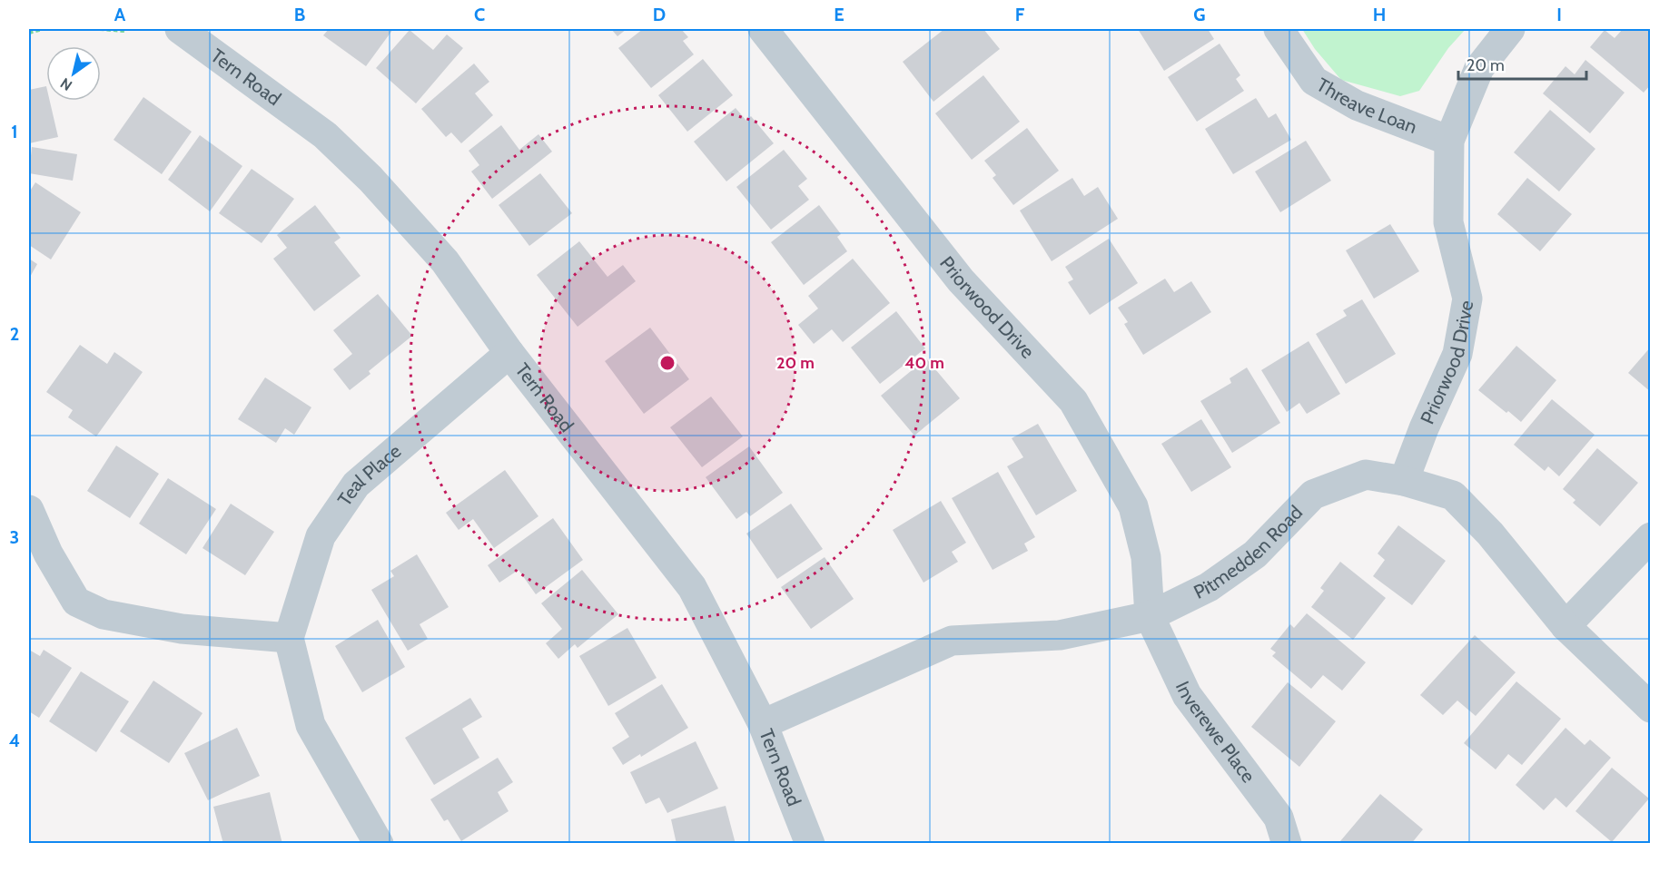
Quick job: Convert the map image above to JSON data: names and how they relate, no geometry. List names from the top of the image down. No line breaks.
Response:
{"streets":{"street":["Tern Road","Threave Loan","Priorwood Drive","Teal Place","Pitmedden Road","Inverewe Place"]},"crossings":[["Tern Road","Teal Place"],["Tern Road","Pitmedden Road"],["Threave Loan","Priorwood Drive"],["Priorwood Drive","Pitmedden Road"],["Priorwood Drive","Inverewe Place"],["Pitmedden Road","Inverewe Place"]],"scale_bar":"20 m","north":"bottom left","grid":{"columns":["A","B","C","D","E","F","G","H","I"],"rows":["1","2","3","4"]},"rings":["20 m","40 m"]}
